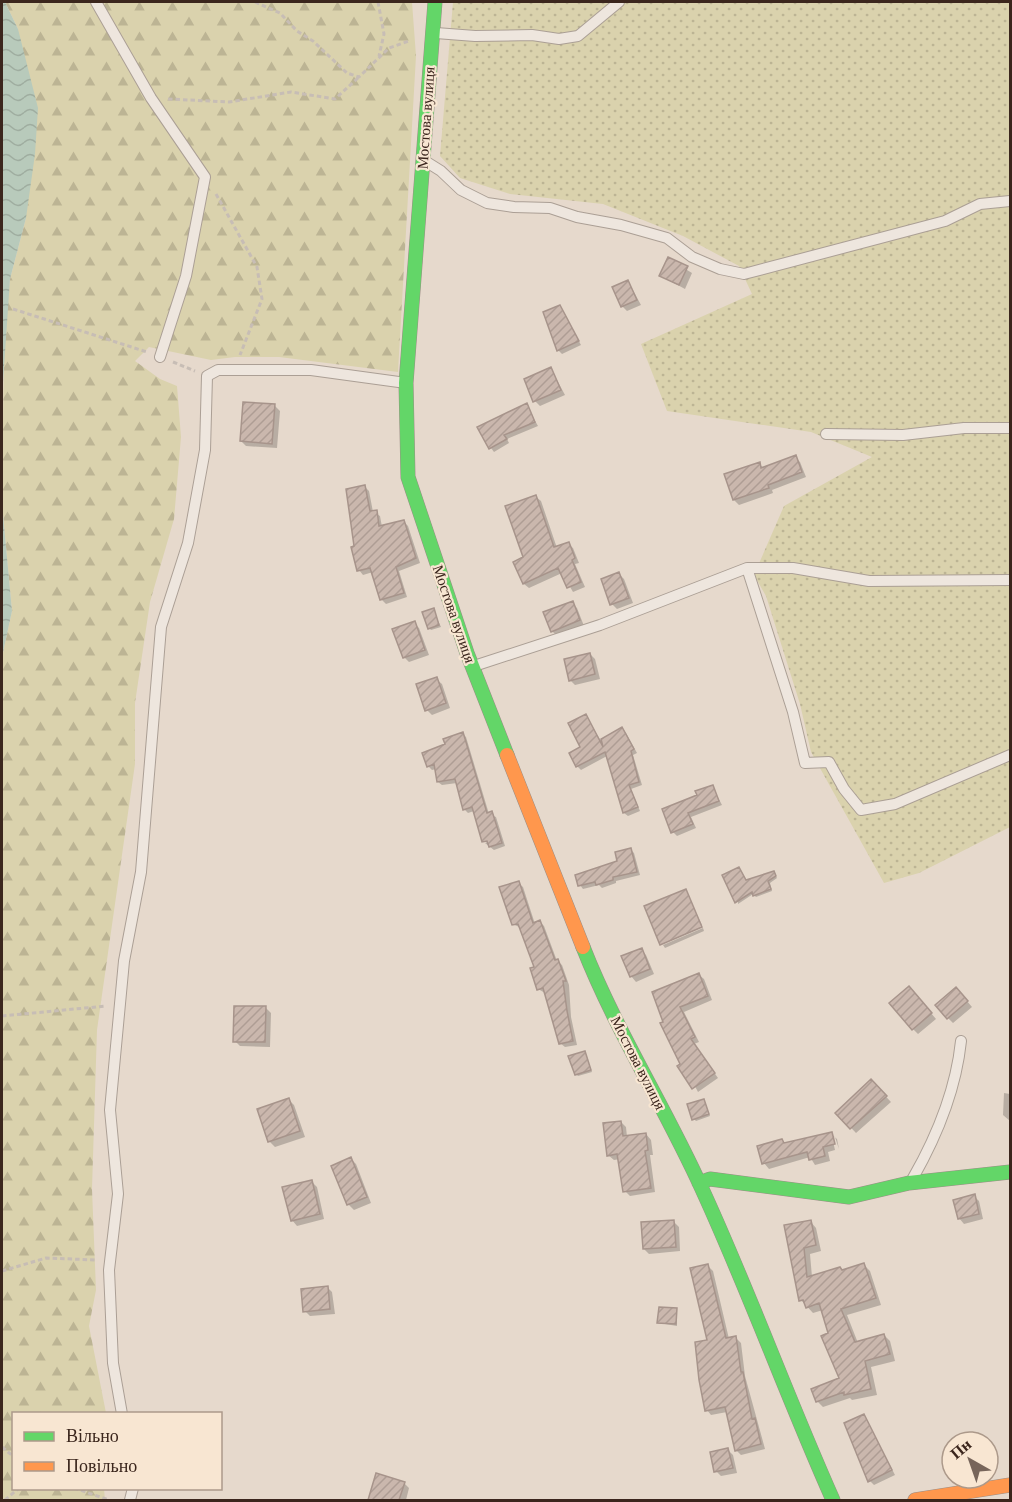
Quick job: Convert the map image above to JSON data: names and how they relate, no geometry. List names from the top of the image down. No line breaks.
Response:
{"streets":{"street":["Мостова вулиця"]},"legend":["Вільно","Повільно"],"north":"top left"}
